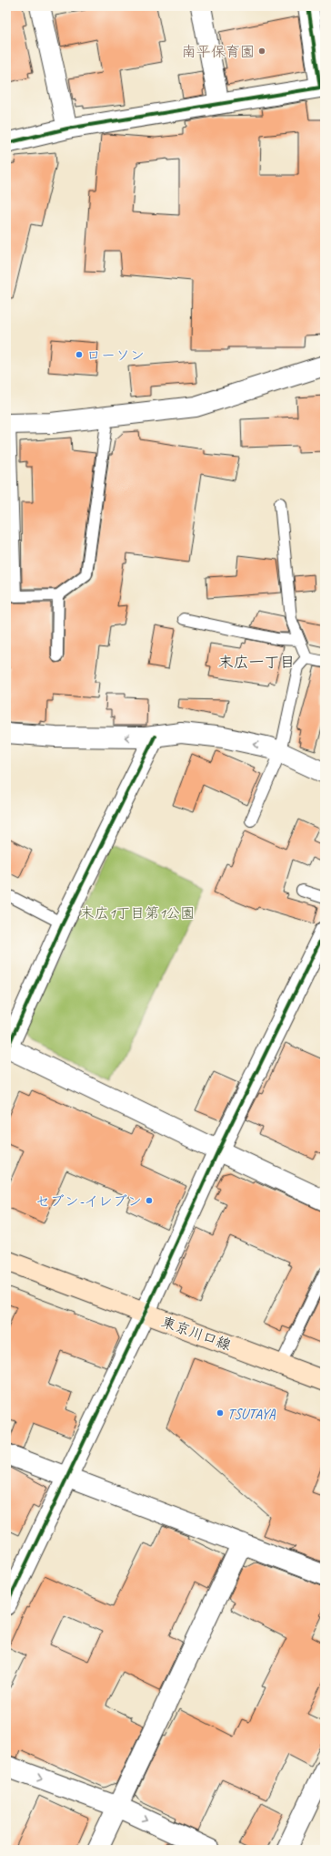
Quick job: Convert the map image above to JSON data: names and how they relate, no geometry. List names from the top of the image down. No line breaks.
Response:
{"streets":{"main road":["東京川口線"]},"districts":["末広一丁目"],"parks":["末広1丁目第1公園"],"places":["南平保育園","ローソン","セブン-イレブン","TSUTAYA"]}
